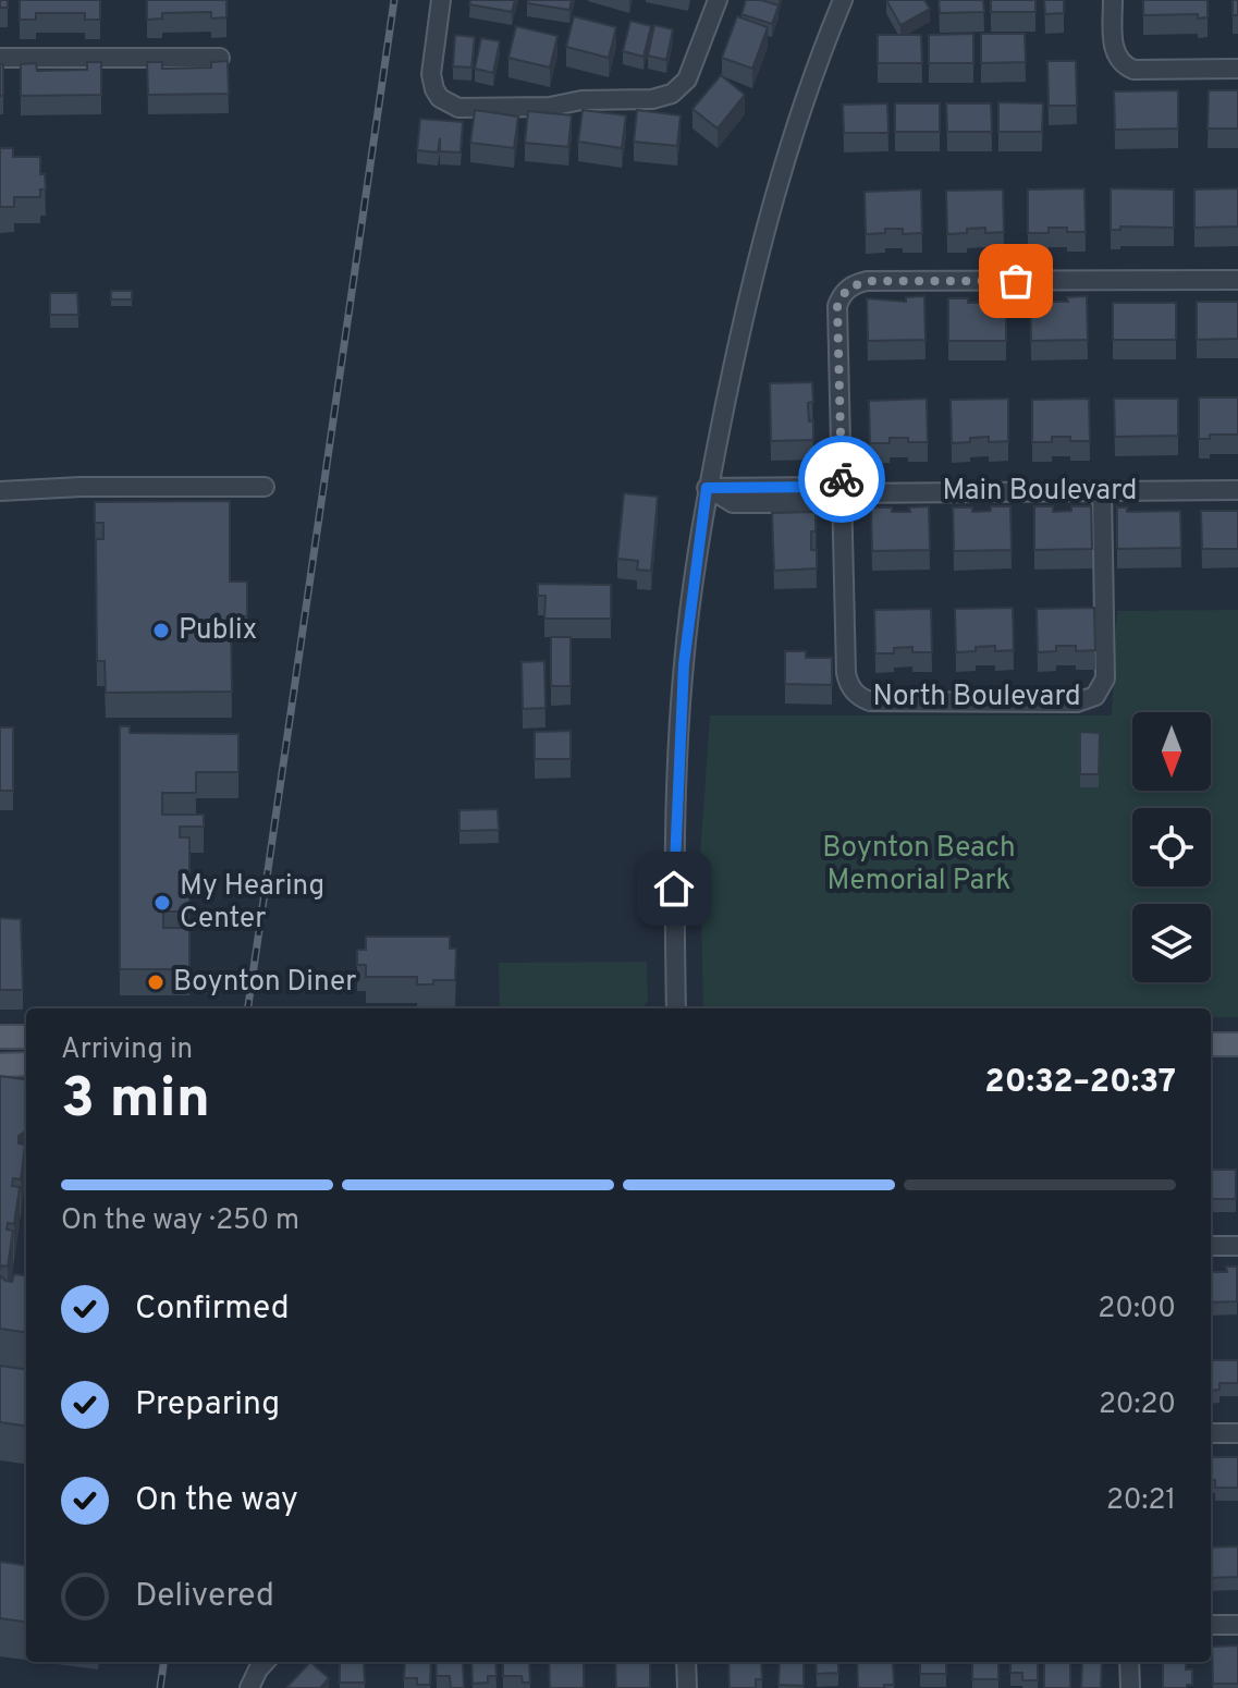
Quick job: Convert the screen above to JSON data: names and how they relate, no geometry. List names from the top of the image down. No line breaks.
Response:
{"streets":{"street":["Main Boulevard","North Boulevard"]},"crossings":[["Main Boulevard","North Boulevard"]],"parks":["Boynton Beach Memorial Park"],"places":["Publix","My Hearing Center","Boynton Diner"],"north":"bottom","page":{"heading":["3 min","Arriving in","20:32–20:37"],"bar":"On the way · 250 m","list":[["Confirmed","20:00"],["Preparing","20:20"],["On the way","20:21"],"Delivered"]}}
